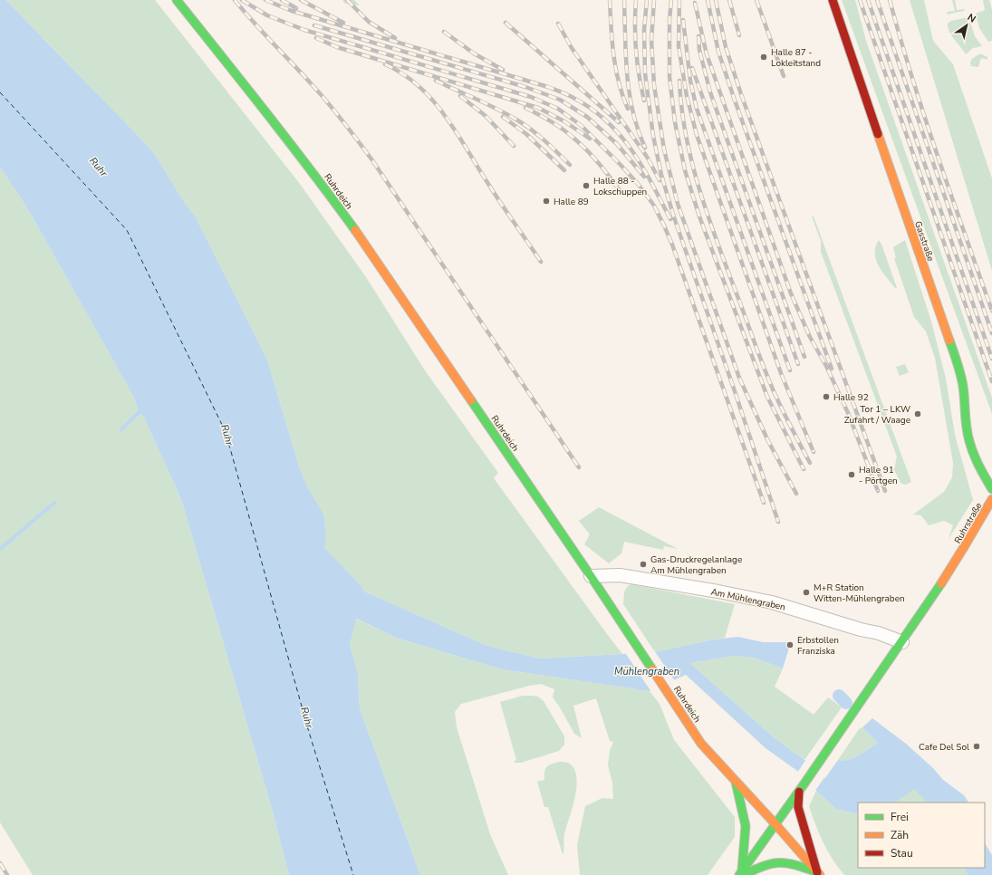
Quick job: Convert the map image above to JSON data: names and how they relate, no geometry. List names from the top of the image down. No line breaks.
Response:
{"streets":{"main road":["Ruhrdeich","Gasstraße","Ruhrstraße"],"street":["Am Mühlengraben"]},"crossings":[["Ruhrdeich","Ruhrstraße"],["Ruhrdeich","Am Mühlengraben"],["Ruhrstraße","Am Mühlengraben"]],"water":["Ruhr","Mühlengraben"],"places":["Halle 87 - Lokleitstand","Halle 88 - Lokschuppen","Halle 89","Halle 92","Tor 1 – LKW Zufahrt / Waage","Halle 91 - Pörtgen","Gas-Druckregelanlage Am Mühlengraben","M+R Station Witten-Mühlengraben","Erbstollen Franziska","Cafe Del Sol"],"legend":["Frei","Zäh","Stau"],"north":"top right"}
